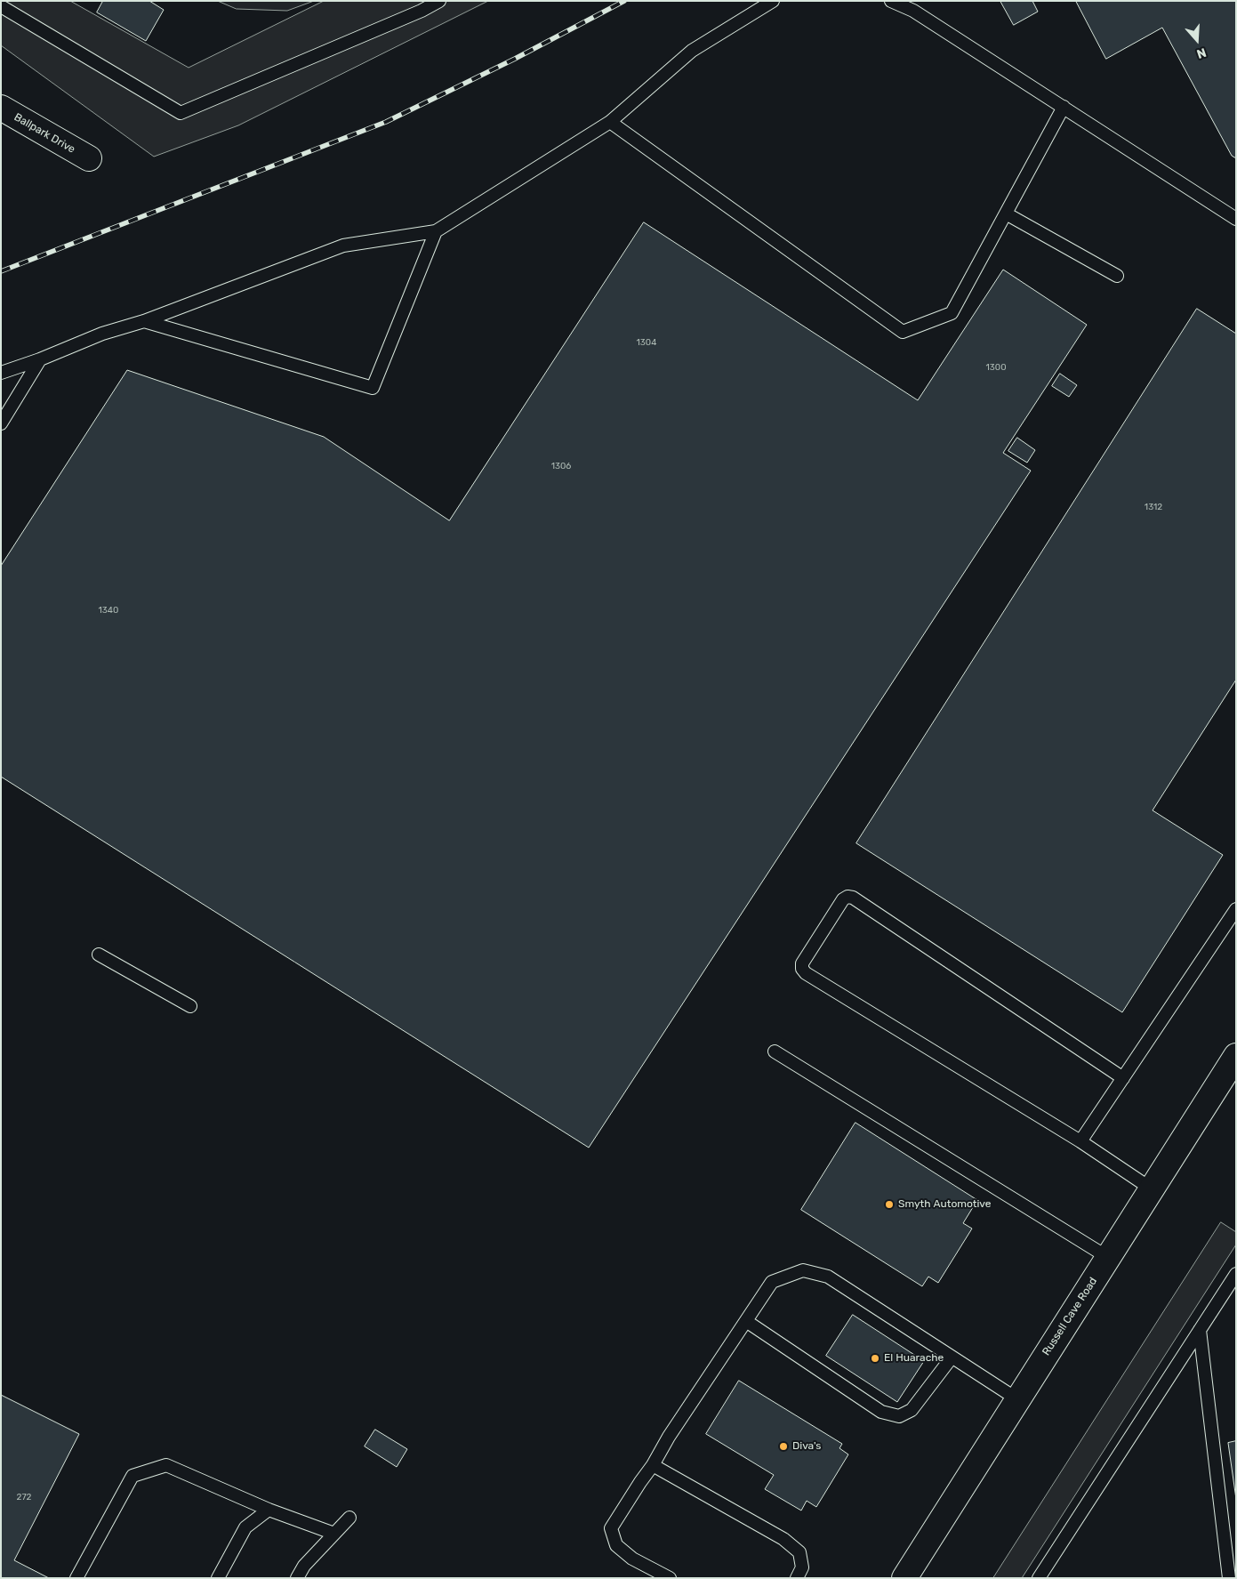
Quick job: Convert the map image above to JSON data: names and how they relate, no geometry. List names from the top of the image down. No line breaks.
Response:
{"streets":{"street":["Ballpark Drive","Russell Cave Road"]},"places":["Smyth Automotive","El Huarache","Diva's"],"house_numbers":["1304","1300","1306","1312","1340","272"],"north":"bottom"}
